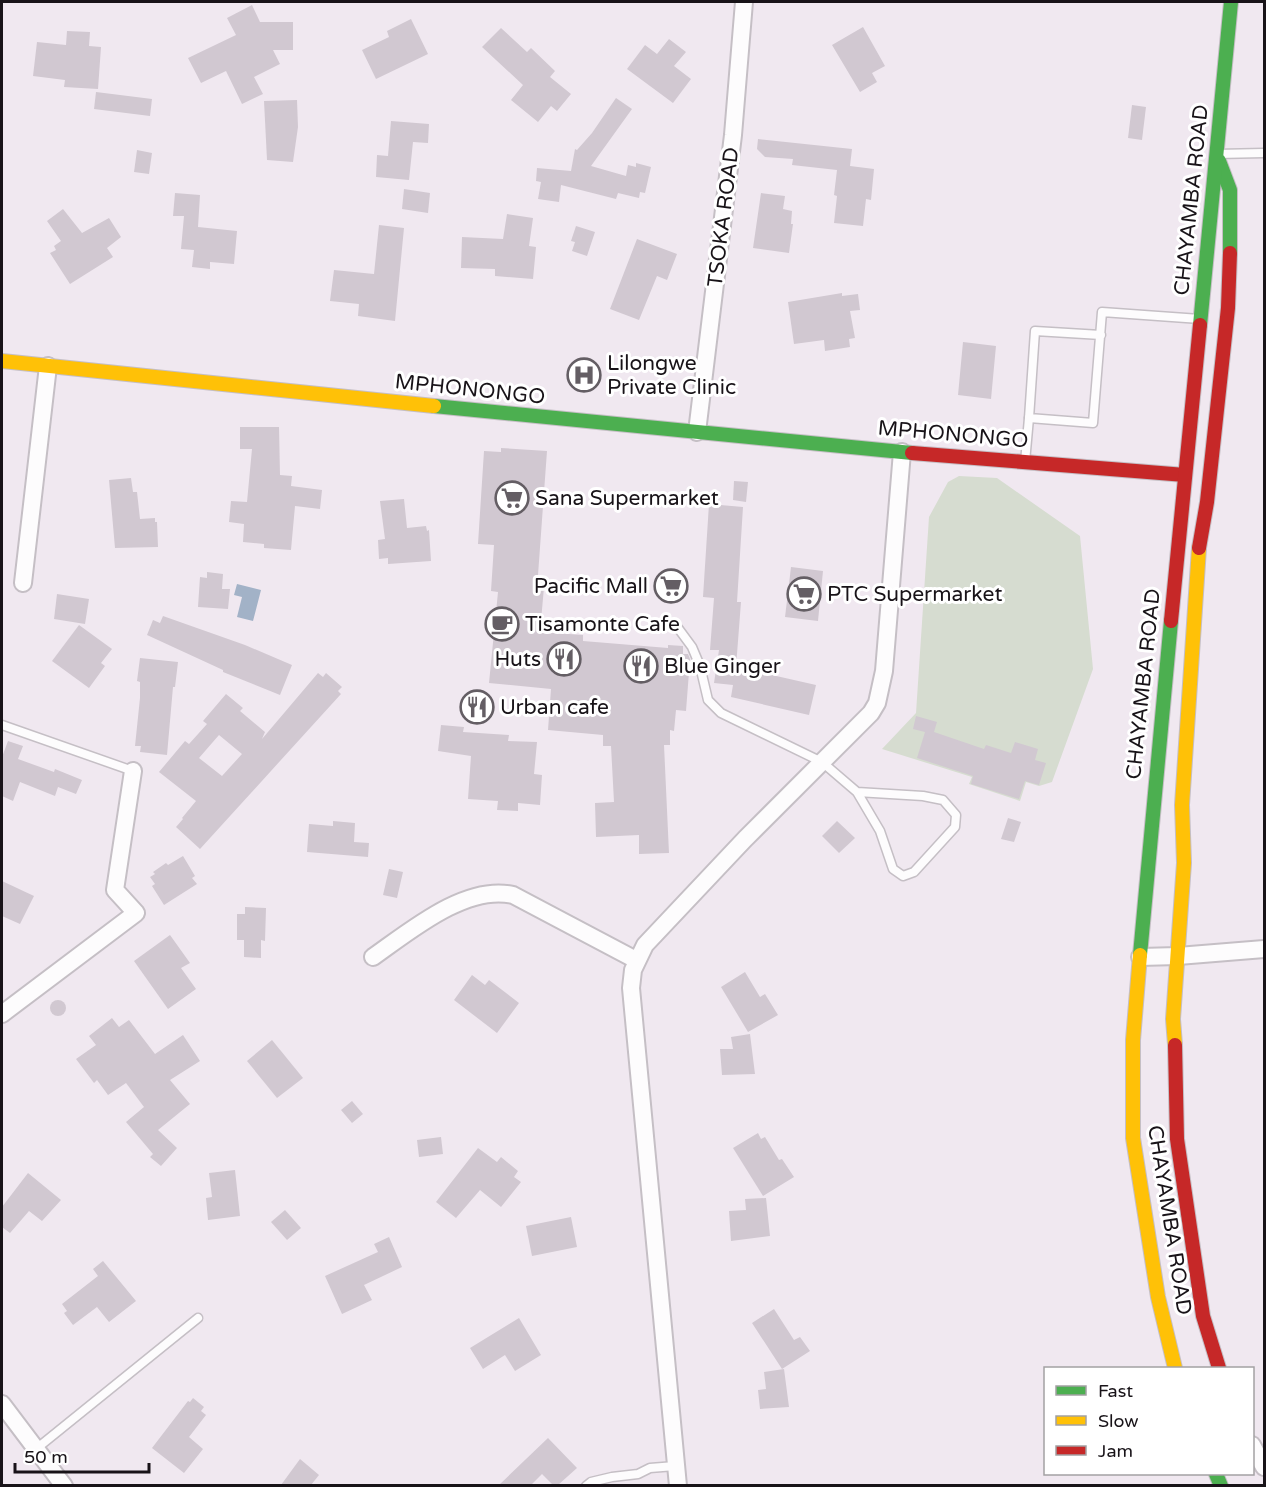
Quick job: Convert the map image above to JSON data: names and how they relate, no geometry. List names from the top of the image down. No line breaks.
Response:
{"streets":{"street":["CHAYAMBA ROAD","TSOKA ROAD","MPHONONGO"]},"crossings":[["CHAYAMBA ROAD","MPHONONGO"],["TSOKA ROAD","MPHONONGO"]],"places":{"hospital":["Lilongwe Private Clinic"],"supermarket":["Sana Supermarket","Pacific Mall","PTC Supermarket"],"cafe":["Tisamonte Cafe"],"restaurant":["Huts","Blue Ginger","Urban cafe"]},"legend":["Fast","Slow","Jam"],"scale_bar":"50 m"}
